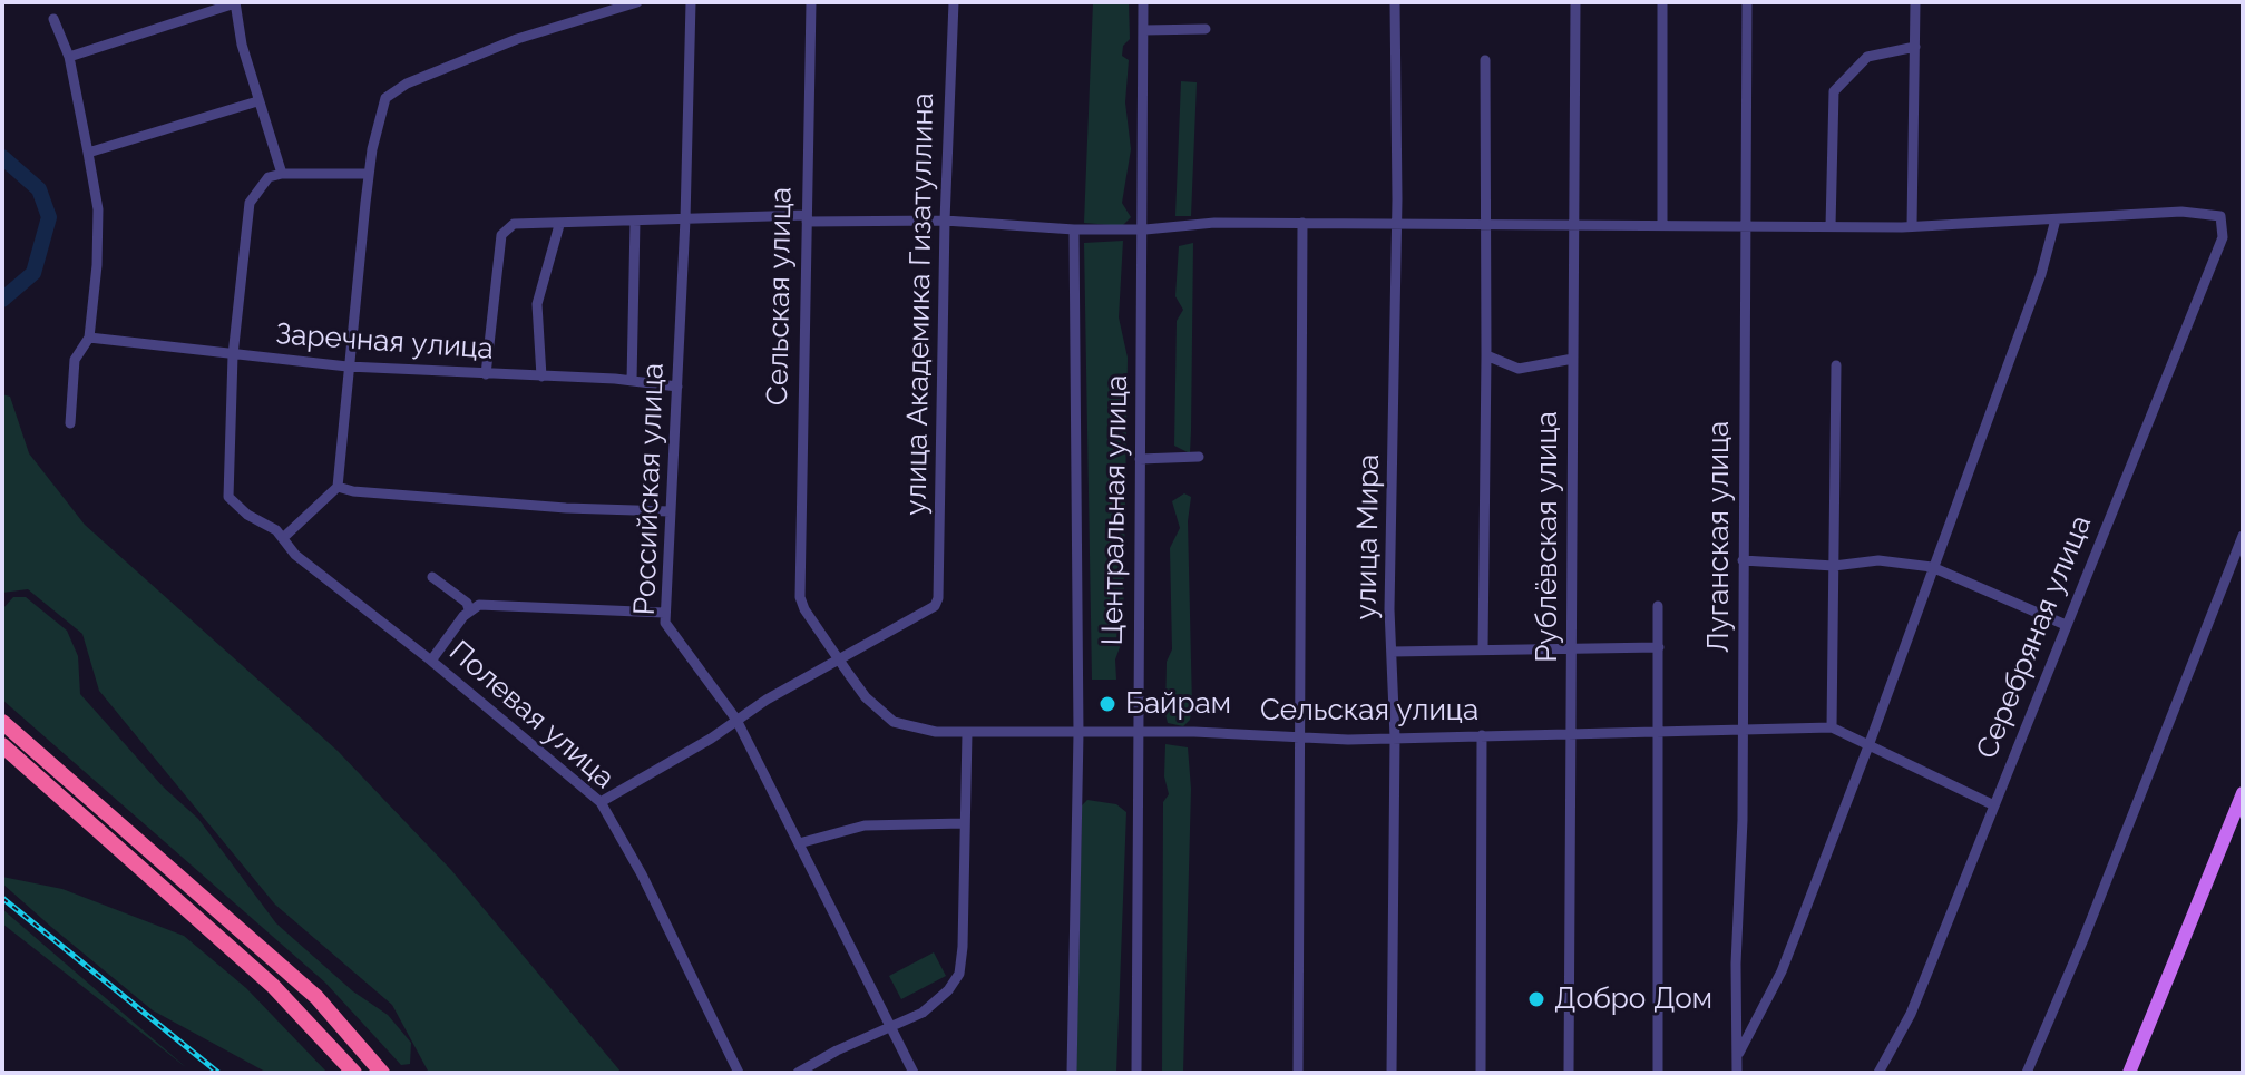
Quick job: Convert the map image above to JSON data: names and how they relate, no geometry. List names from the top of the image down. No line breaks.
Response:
{"streets":{"street":["Сельская улица","улица Академика Гизатуллина","Заречная улица","Российская улица","Центральная улица","улица Мира","Рублёвская улица","Луганская улица","Серебряная улица","Полевая улица"]},"crossings":[["Сельская улица","улица Академика Гизатуллина"],["Сельская улица","Центральная улица"],["Сельская улица","улица Мира"],["Сельская улица","Рублёвская улица"],["Сельская улица","Луганская улица"],["Сельская улица","Серебряная улица"],["Заречная улица","Российская улица"],["Заречная улица","Полевая улица"]],"places":["Байрам","Добро Дом"]}
